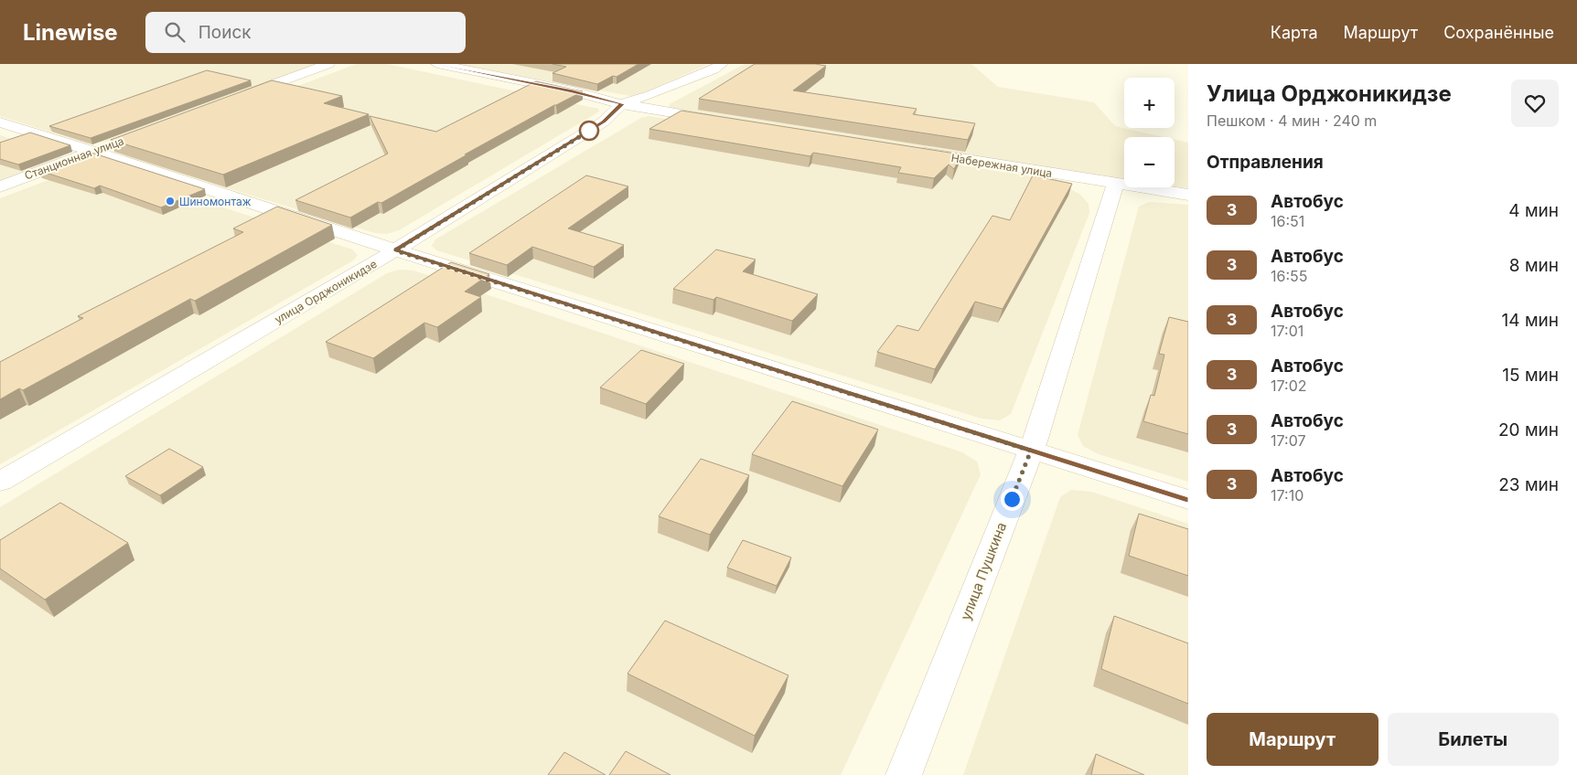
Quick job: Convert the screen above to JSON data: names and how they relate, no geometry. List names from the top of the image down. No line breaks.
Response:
{"streets":{"street":["Станционная улица","Набережная улица","улица Орджоникидзе","улица Пушкина"]},"crossings":[["Набережная улица","улица Пушкина"]],"places":["Шиномонтаж"],"lines":["bus line 3"],"page":{"header":"Linewise","search":"Поиск","nav":["Карта","Маршрут","Сохранённые"],"heading":[["Улица Орджоникидзе","Пешком · 4 мин · 240 m"],"Отправления"],"map_buttons":["+","−"],"list":[{"mark":"3","name":"Автобус","note":"16:51","value":"4 мин"},{"mark":"3","name":"Автобус","note":"16:55","value":"8 мин"},{"mark":"3","name":"Автобус","note":"17:01","value":"14 мин"},{"mark":"3","name":"Автобус","note":"17:02","value":"15 мин"},{"mark":"3","name":"Автобус","note":"17:07","value":"20 мин"},{"mark":"3","name":"Автобус","note":"17:10","value":"23 мин"}],"buttons":["Маршрут","Билеты"]}}
